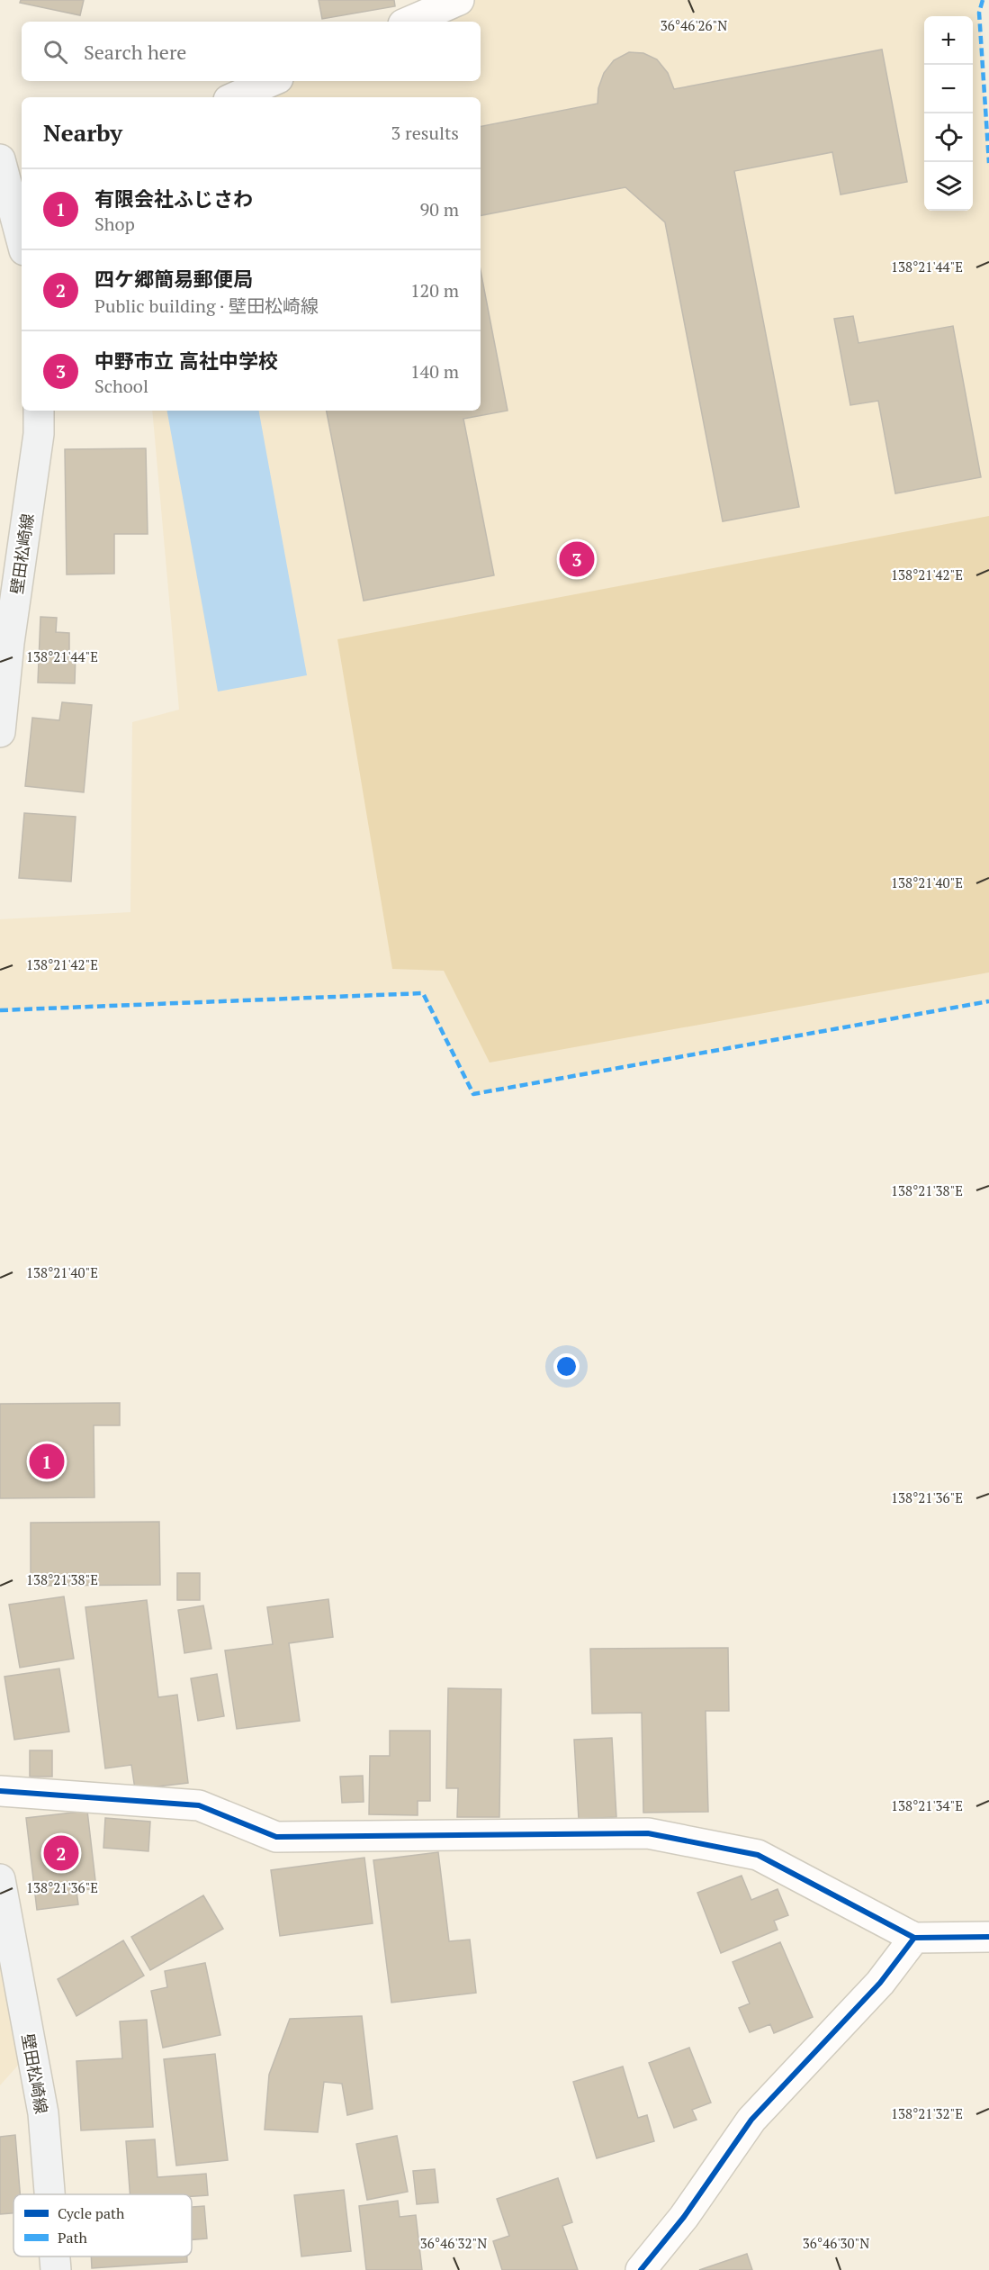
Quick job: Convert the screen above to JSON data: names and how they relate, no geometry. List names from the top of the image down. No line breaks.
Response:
{"streets":{"main road":["壁田松崎線"]},"legend":["Cycle path","Path"],"page":{"map_buttons":["+","−"],"search":"Search here","heading":["Nearby","3 results"],"list":[{"mark":"1","name":"有限会社ふじさわ","note":"Shop","value":"90 m"},{"mark":"2","name":"四ケ郷簡易郵便局","note":"Public building · 壁田松崎線","value":"120 m"},{"mark":"3","name":"中野市立 高社中学校","note":"School","value":"140 m"}],"pins":["3","1","2"]},"coordinates":["36°46'26\"N","138°21'44\"E","138°21'42\"E","138°21'40\"E","138°21'38\"E","138°21'36\"E","138°21'34\"E","138°21'32\"E","36°46'32\"N","36°46'30\"N"]}
